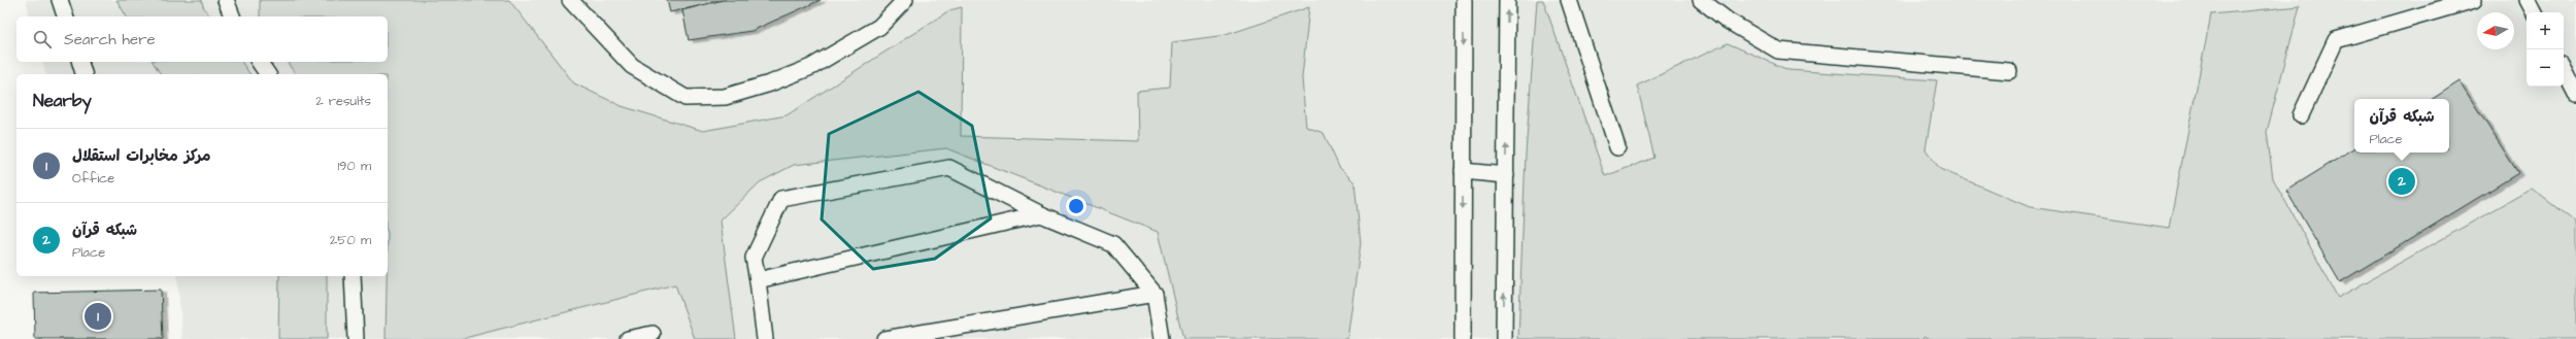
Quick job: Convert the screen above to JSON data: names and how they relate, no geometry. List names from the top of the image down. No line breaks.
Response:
{"north":"left","page":{"map_buttons":["+","−"],"search":"Search here","heading":["Nearby","2 results"],"popup":["شبکه قرآن","Place"],"list":[{"mark":"1","name":"مرکز مخابرات استقلال","note":"Office","value":"190 m"},{"mark":"2","name":"شبکه قرآن","note":"Place","value":"250 m"}],"pins":["2","1"]}}
